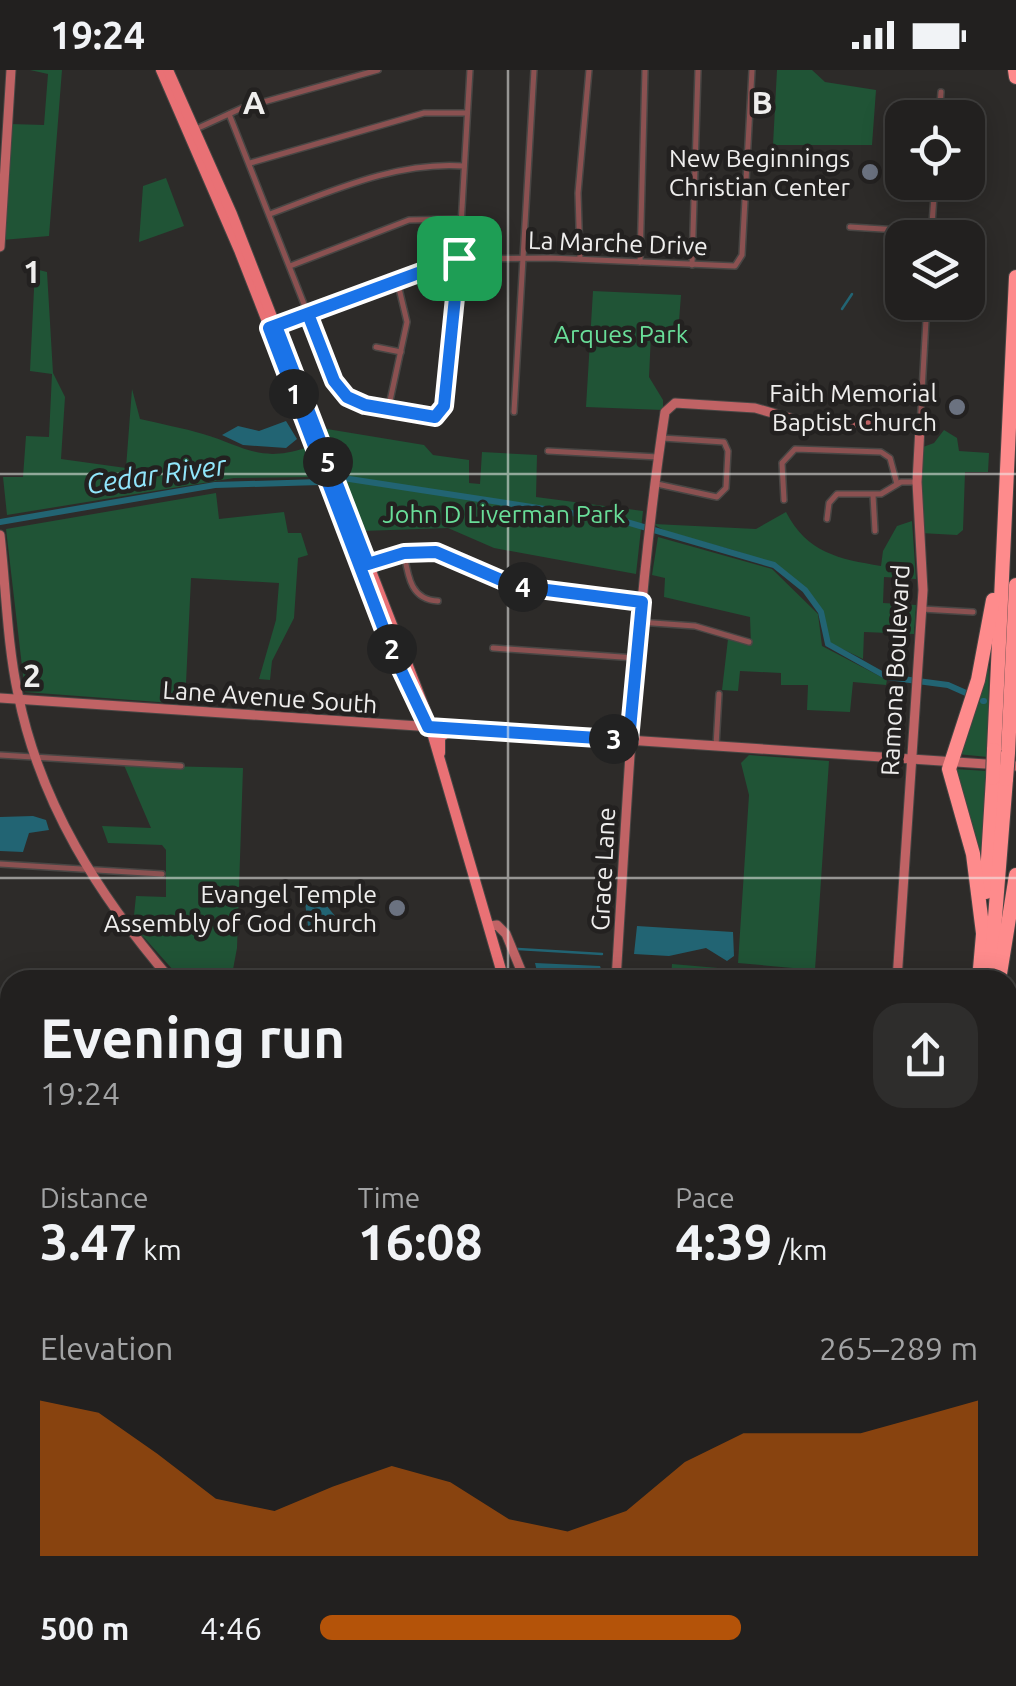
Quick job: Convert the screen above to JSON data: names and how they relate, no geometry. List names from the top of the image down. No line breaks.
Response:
{"streets":{"street":["La Marche Drive","Ramona Boulevard","Lane Avenue South","Grace Lane"]},"crossings":[["Ramona Boulevard","Lane Avenue South"],["Ramona Boulevard","Grace Lane"],["Lane Avenue South","Grace Lane"]],"water":["Cedar River"],"parks":["Arques Park","John D Liverman Park"],"places":["New Beginnings Christian Center","Faith Memorial Baptist Church","Evangel Temple Assembly of God Church"],"page":{"status":"19:24","pins":["1","5","4","2","3"],"heading":["Evening run","19:24"],"stats":[["Distance","3.47 km"],["Time","16:08"],["Pace","4:39 /km"]],"chart":["Elevation","265–289 m"],"list":[{"name":"500 m","note":"4:46"}]},"grid":{"columns":["A","B"],"rows":["1","2"]}}
